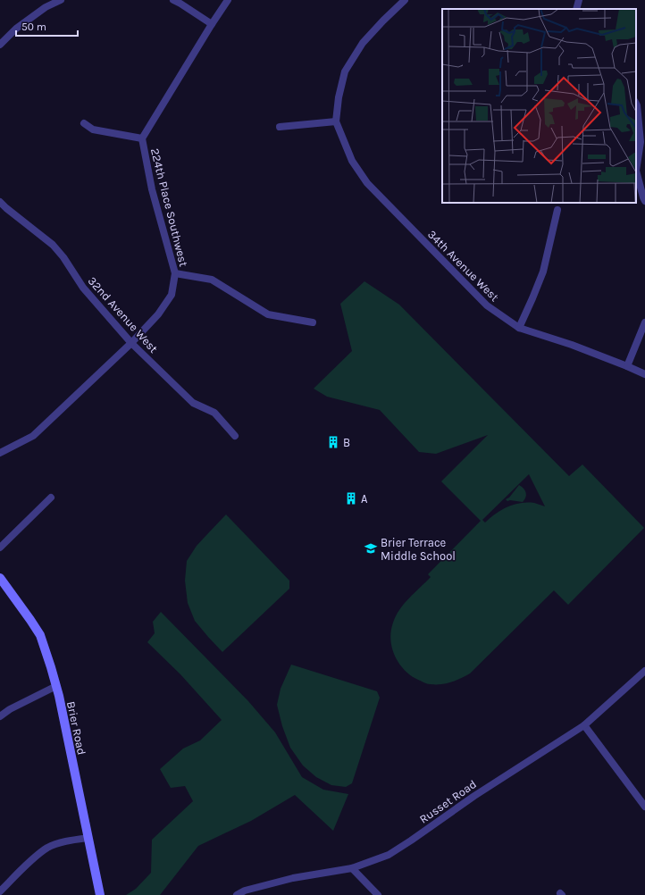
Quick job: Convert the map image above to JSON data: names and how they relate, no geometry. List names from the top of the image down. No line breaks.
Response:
{"streets":{"main road":["Brier Road"],"street":["224th Place Southwest","34th Avenue West","32nd Avenue West","Russet Road"]},"crossings":[["224th Place Southwest","32nd Avenue West"]],"places":{"building":["B","A"],"school or university":["Brier Terrace Middle School"]},"scale_bar":"50 m"}
